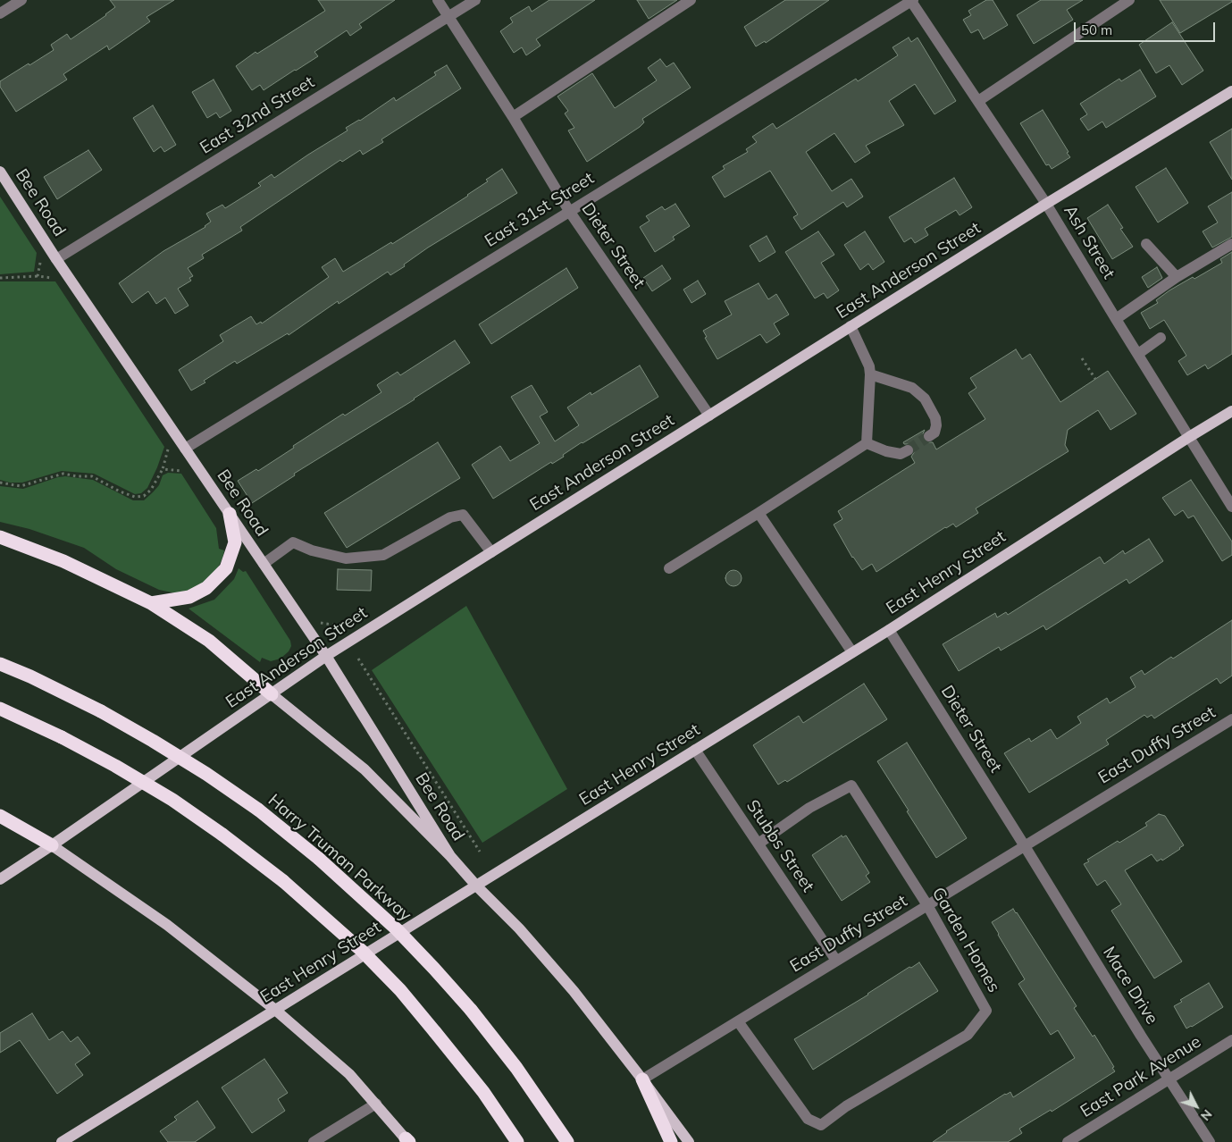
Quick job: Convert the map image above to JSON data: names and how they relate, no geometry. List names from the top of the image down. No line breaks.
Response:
{"streets":{"highway":["Harry Truman Parkway"],"main road":["Bee Road","East Anderson Street","East Henry Street"],"street":["East 32nd Street","East 31st Street","Ash Street","Dieter Street","East Duffy Street","Stubbs Street","Garden Homes","Mace Drive","East Park Avenue"]},"crossings":[["East 32nd Street","Bee Road"],["East 32nd Street","Dieter Street"],["Bee Road","East 31st Street"],["Bee Road","East Anderson Street"],["East 31st Street","Ash Street"],["East 31st Street","Dieter Street"],["Ash Street","East Anderson Street"],["Ash Street","East Henry Street"],["Dieter Street","East Anderson Street"],["Dieter Street","East Henry Street"],["Dieter Street","East Duffy Street"],["Dieter Street","Mace Drive"],["East Henry Street","Stubbs Street"],["East Duffy Street","Stubbs Street"],["East Duffy Street","Garden Homes"],["East Duffy Street","Mace Drive"],["Stubbs Street","Garden Homes"],["Mace Drive","East Park Avenue"]],"scale_bar":"50 m","north":"bottom right"}
